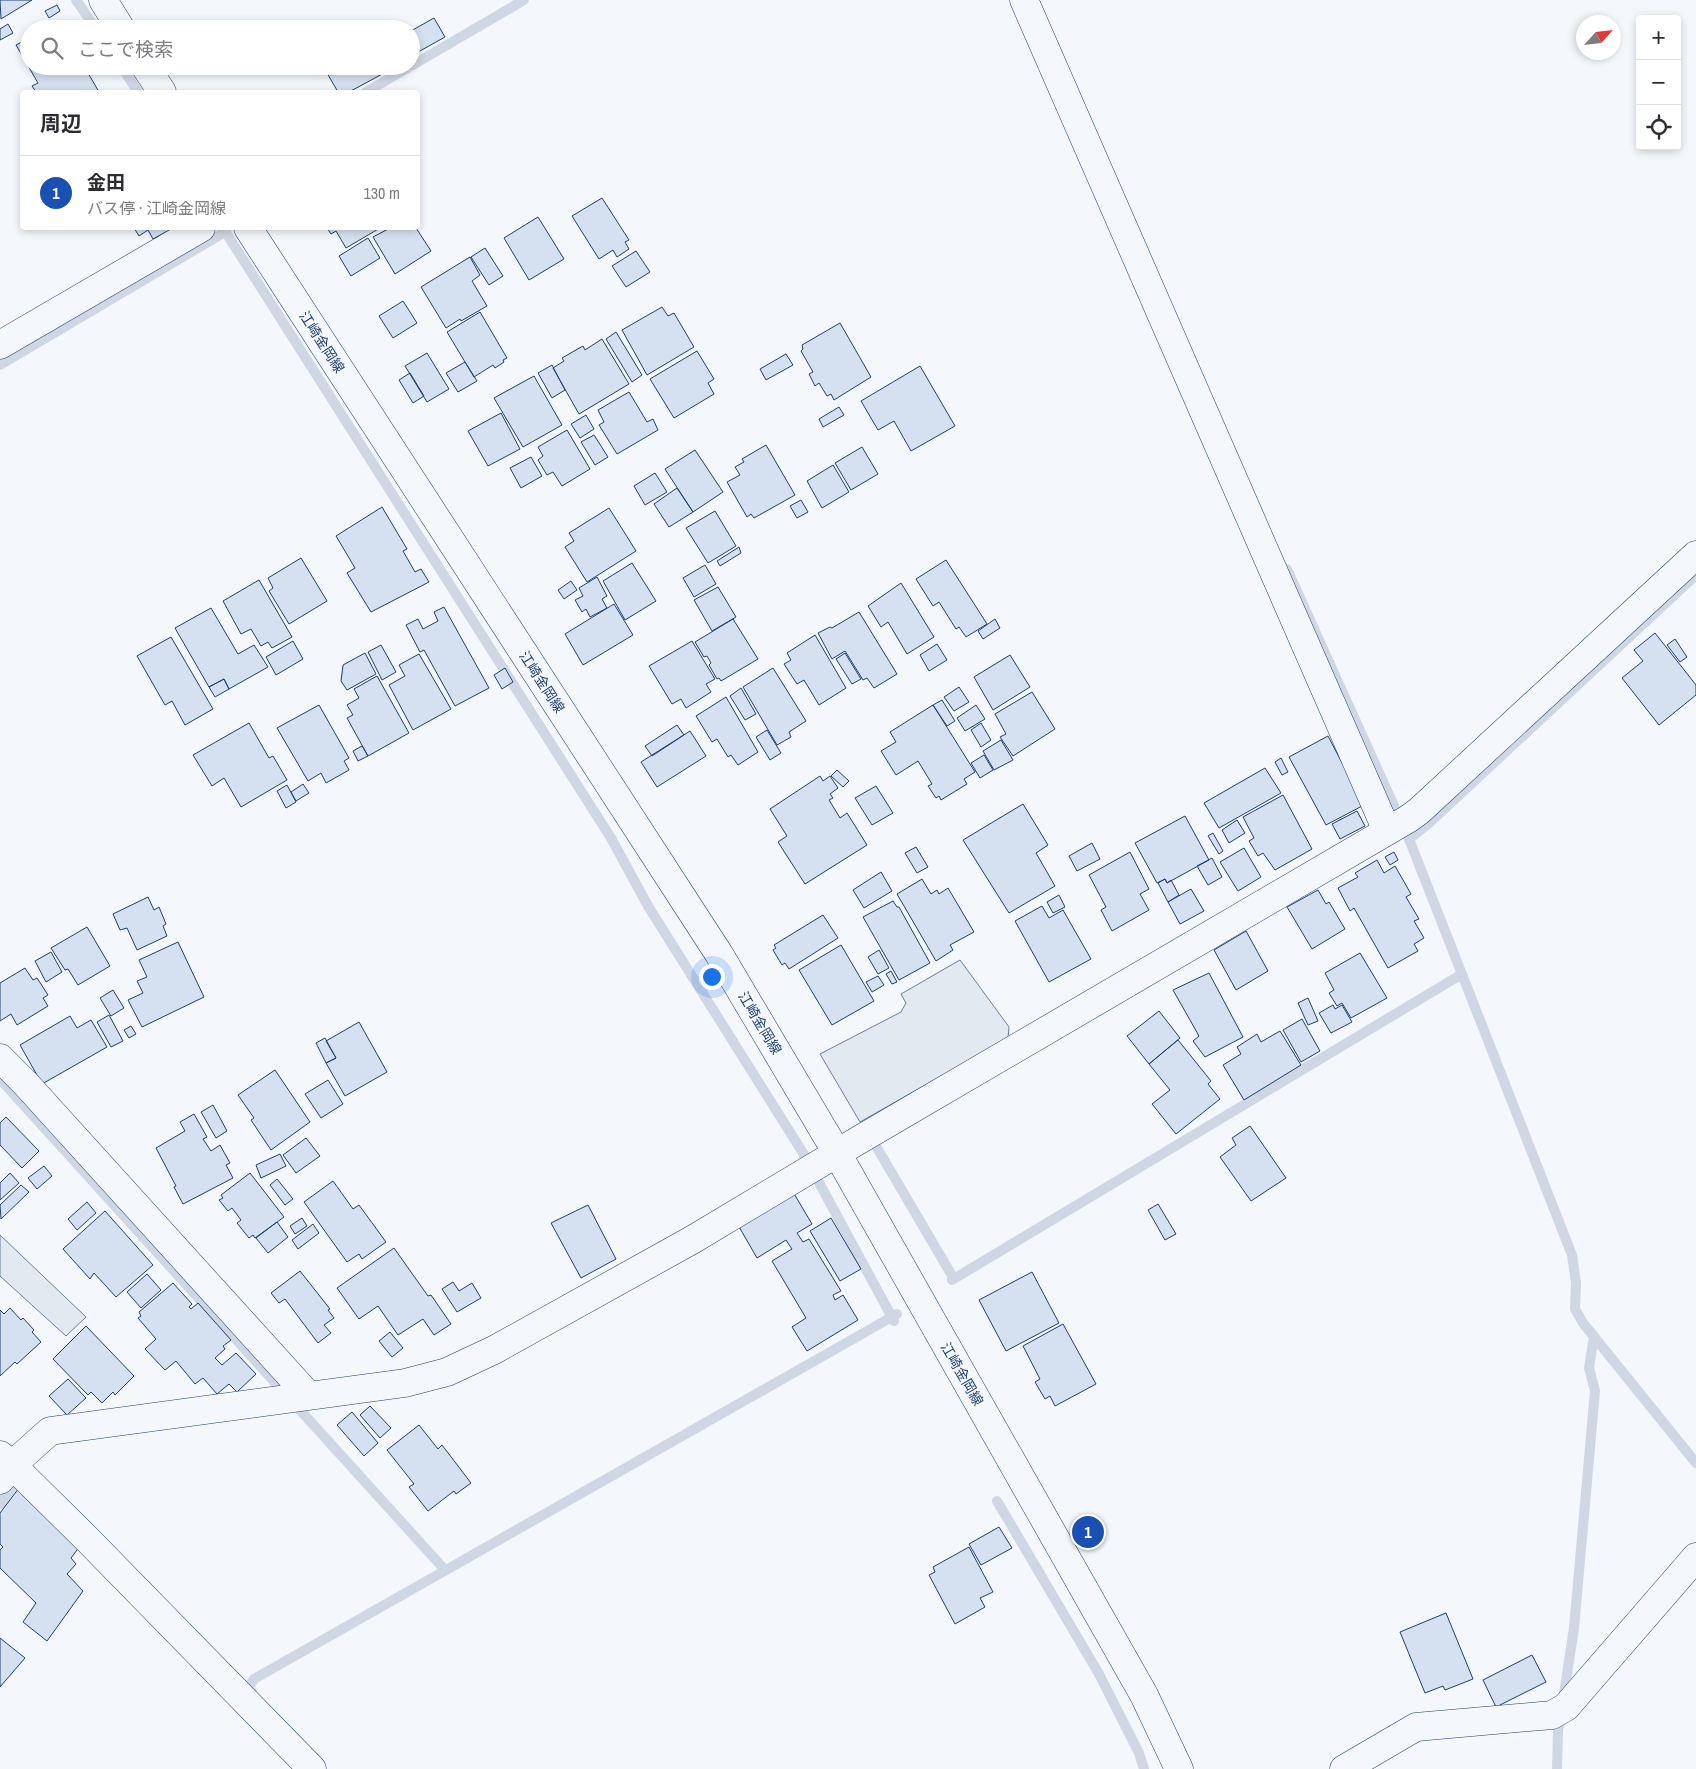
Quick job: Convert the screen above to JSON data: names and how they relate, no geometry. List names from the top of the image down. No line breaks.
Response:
{"streets":{"street":["江崎金岡線"]},"north":"top right","page":{"map_buttons":["+","−"],"search":"ここで検索","heading":"周辺","list":[{"mark":"1","name":"金田","note":"バス停 · 江崎金岡線","value":"130 m"}],"pins":"1"}}
